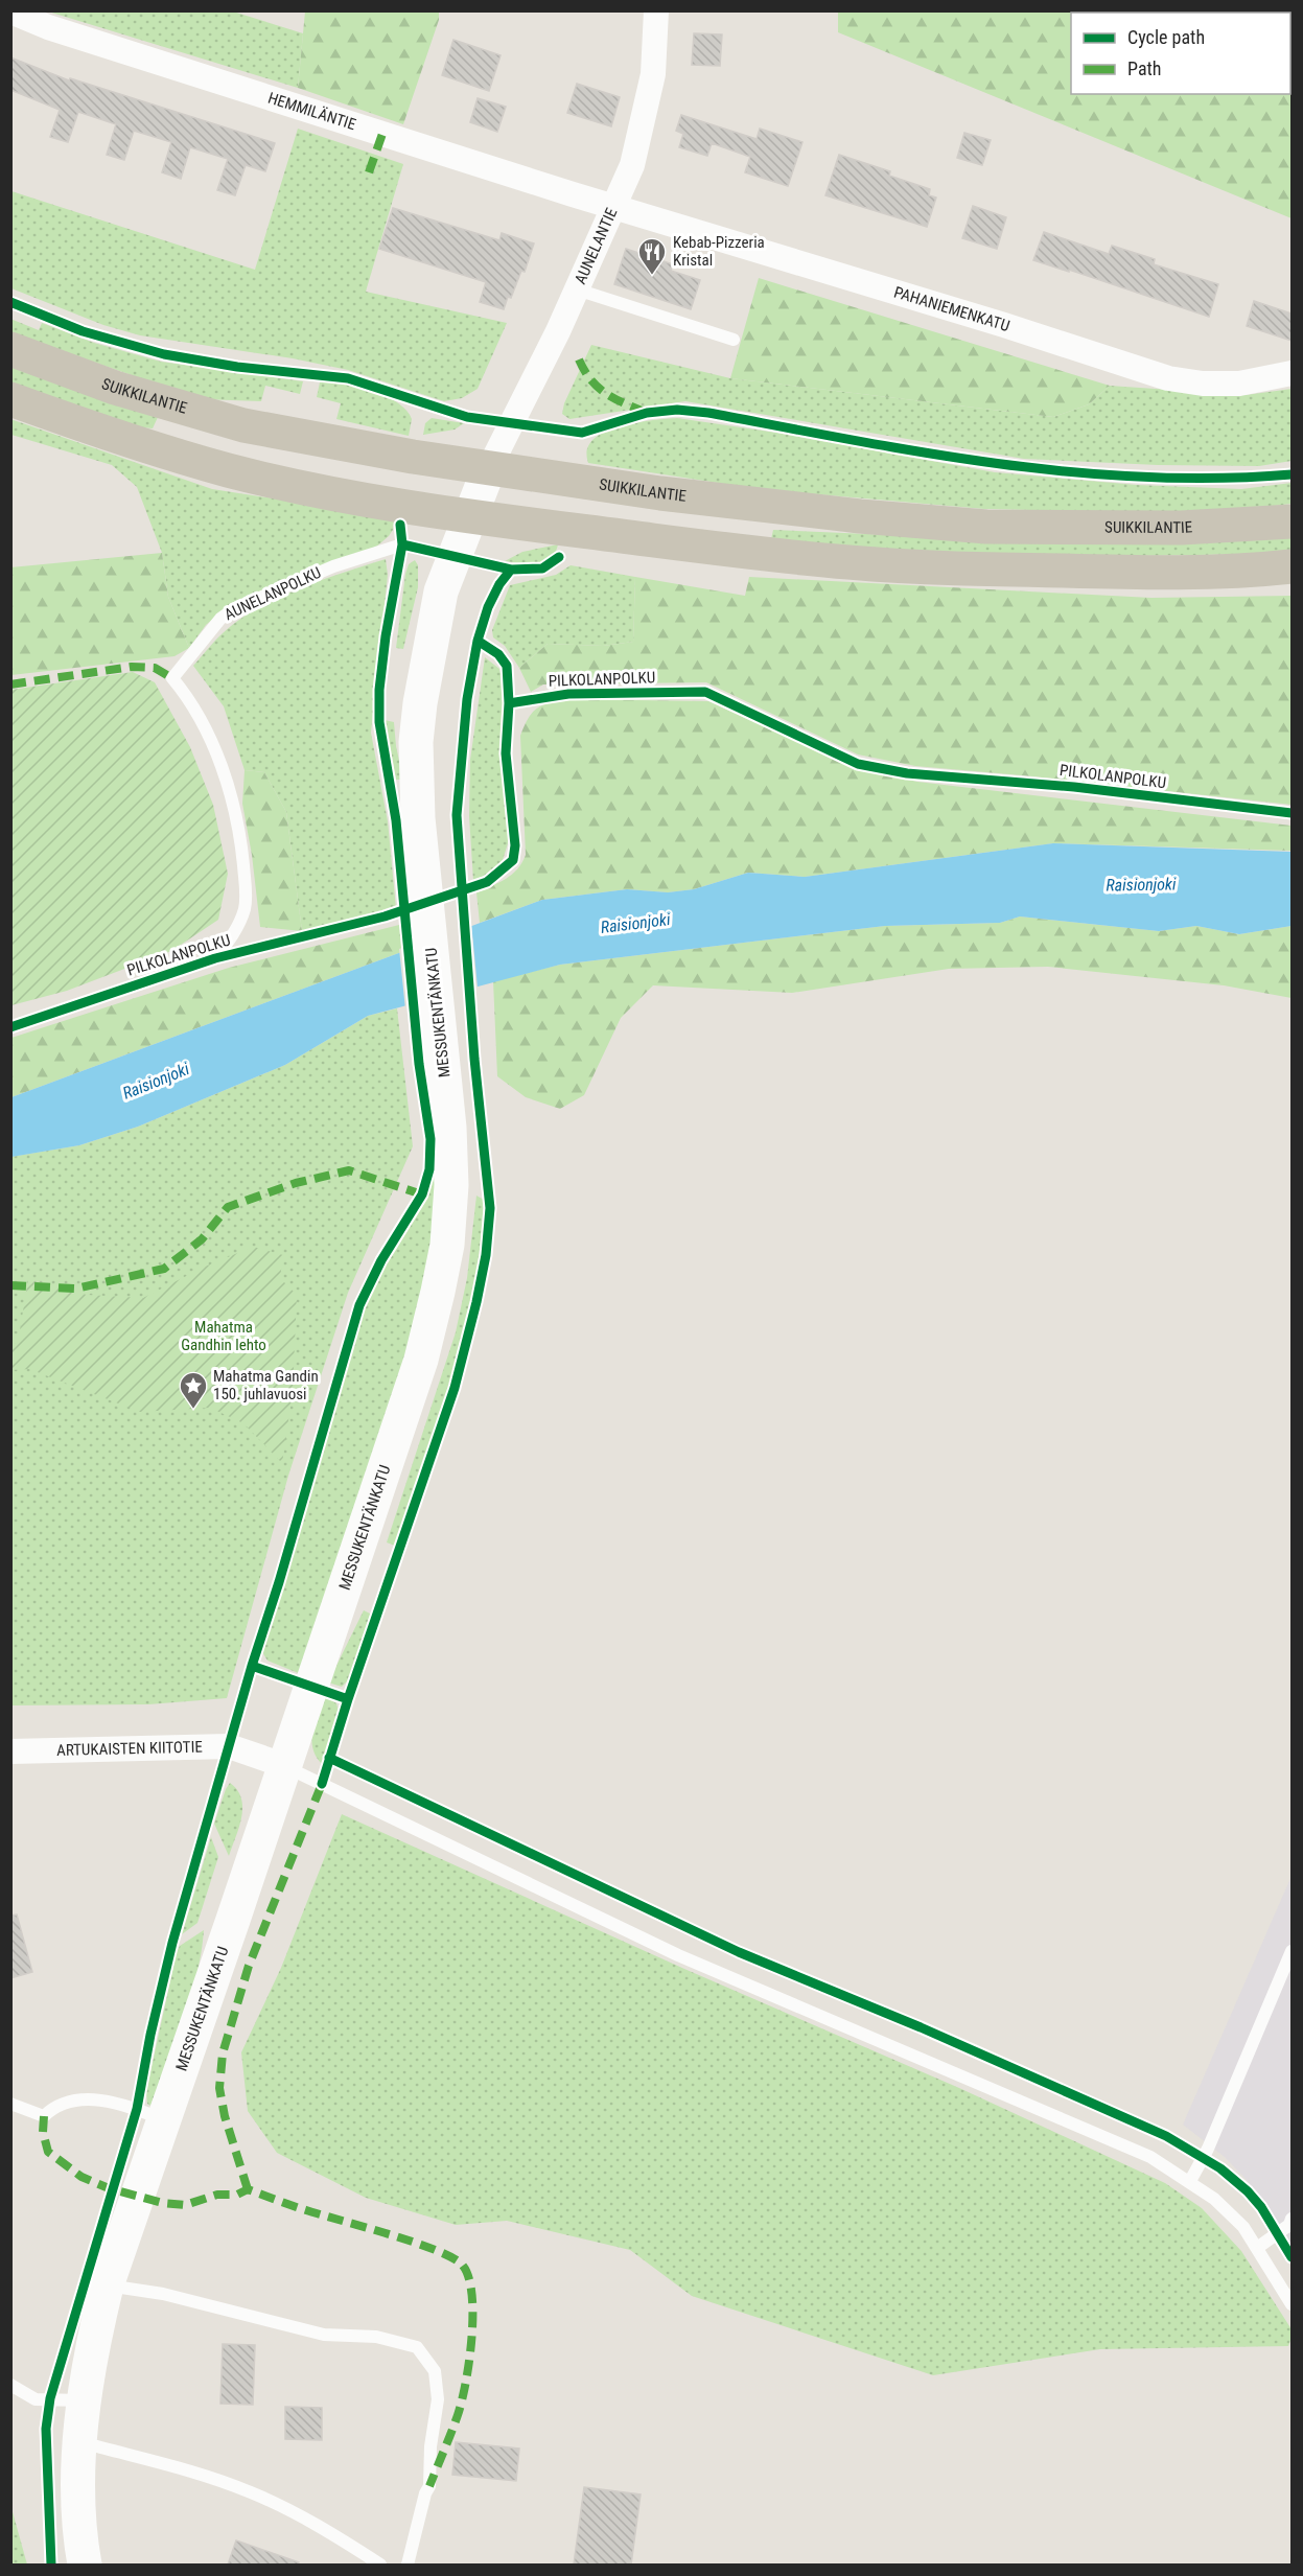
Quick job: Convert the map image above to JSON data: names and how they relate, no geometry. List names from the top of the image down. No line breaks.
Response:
{"streets":{"main road":["SUIKKILANTIE"],"street":["HEMMILÄNTIE","AUNELANTIE","PAHANIEMENKATU","MESSUKENTÄNKATU","ARTUKAISTEN KIITOTIE"],"lane":["AUNELANPOLKU"],"cycle path":["PILKOLANPOLKU"]},"crossings":[["HEMMILÄNTIE","AUNELANTIE"],["HEMMILÄNTIE","PAHANIEMENKATU"],["AUNELANTIE","PAHANIEMENKATU"],["AUNELANTIE","SUIKKILANTIE"],["AUNELANTIE","MESSUKENTÄNKATU"],["SUIKKILANTIE","MESSUKENTÄNKATU"],["MESSUKENTÄNKATU","ARTUKAISTEN KIITOTIE"]],"water":["Raisionjoki"],"parks":["Mahatma Gandhin lehto"],"places":{"restaurant":["Kebab-Pizzeria Kristal"],"place":["Mahatma Gandin 150. juhlavuosi"]},"legend":["Cycle path","Path"]}
